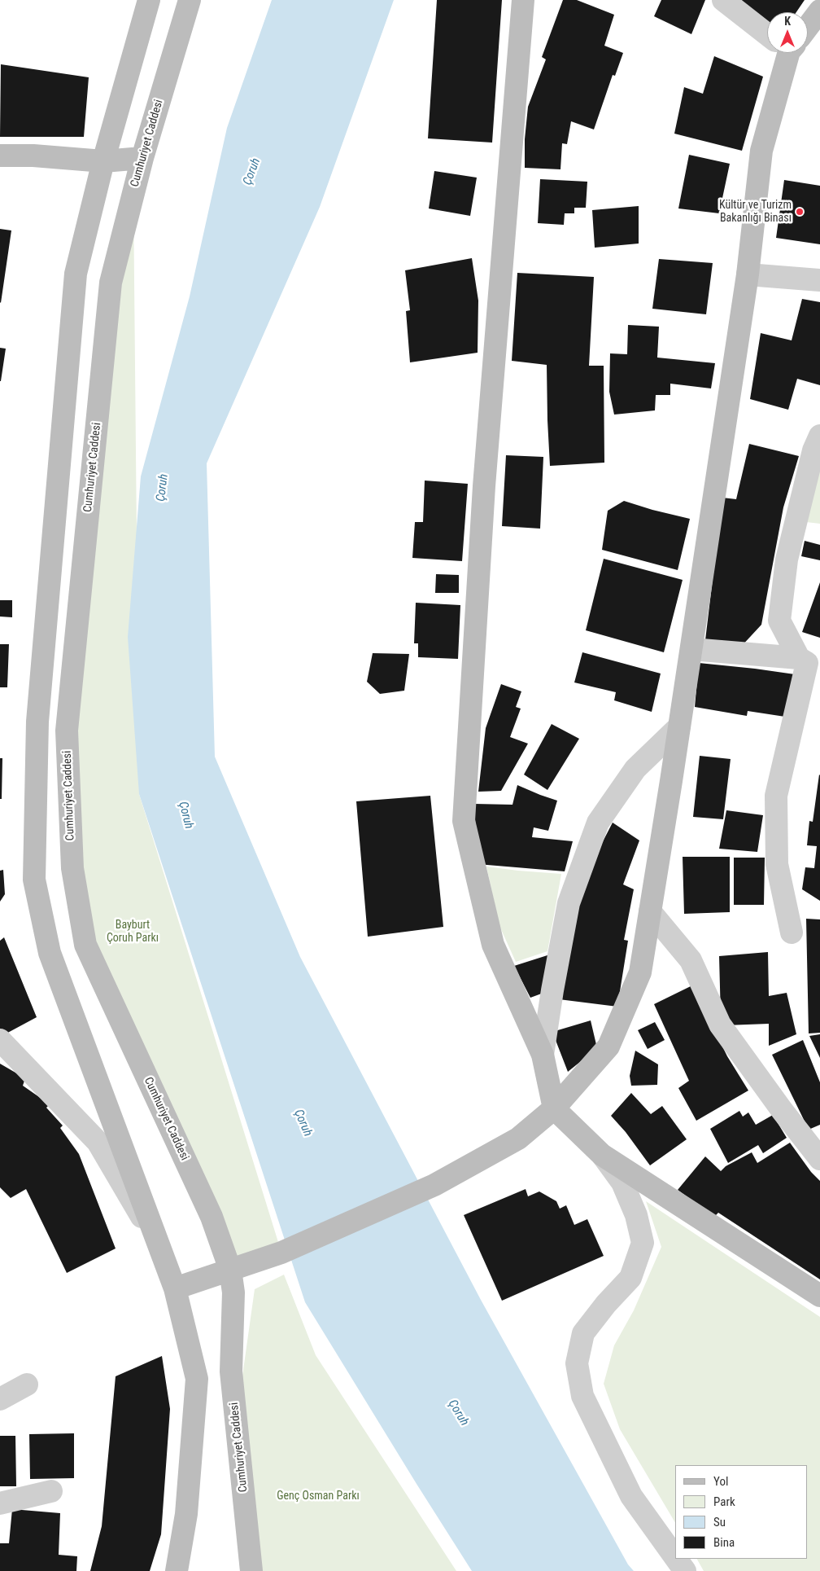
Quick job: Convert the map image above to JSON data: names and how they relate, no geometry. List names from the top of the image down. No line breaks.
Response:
{"streets":{"main road":["Cumhuriyet Caddesi"]},"water":["Çoruh"],"parks":["Bayburt Çoruh Parkı","Genç Osman Parkı"],"places":["Kültür ve Turizm Bakanlığı Binası"],"legend":["Yol","Park","Su","Bina"],"north":"top"}
